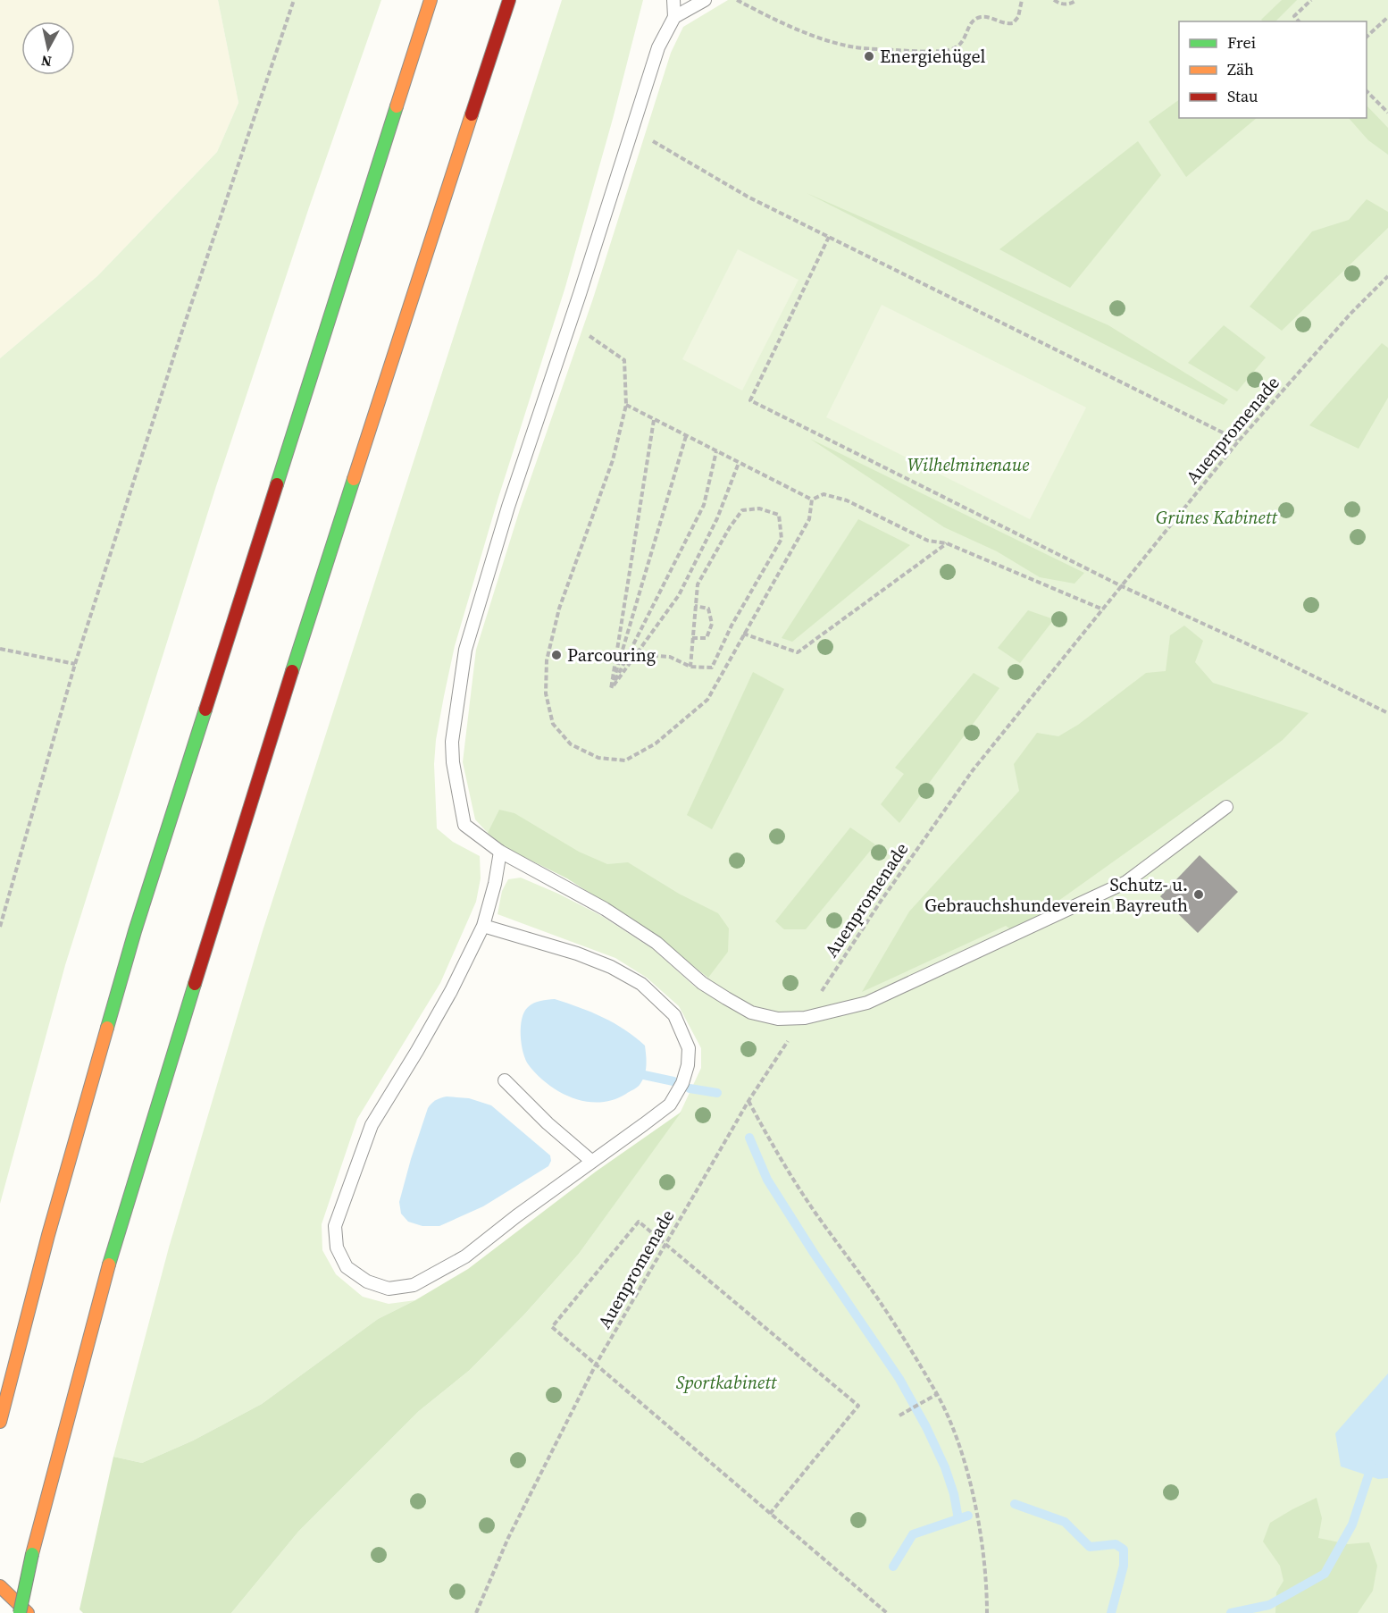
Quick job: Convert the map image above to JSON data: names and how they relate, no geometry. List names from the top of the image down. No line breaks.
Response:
{"streets":{"path":["Auenpromenade"]},"parks":["Wilhelminenaue","Grünes Kabinett","Sportkabinett"],"places":["Energiehügel","Parcouring","Schutz- u. Gebrauchshundeverein Bayreuth"],"legend":["Frei","Zäh","Stau"],"north":"bottom"}
